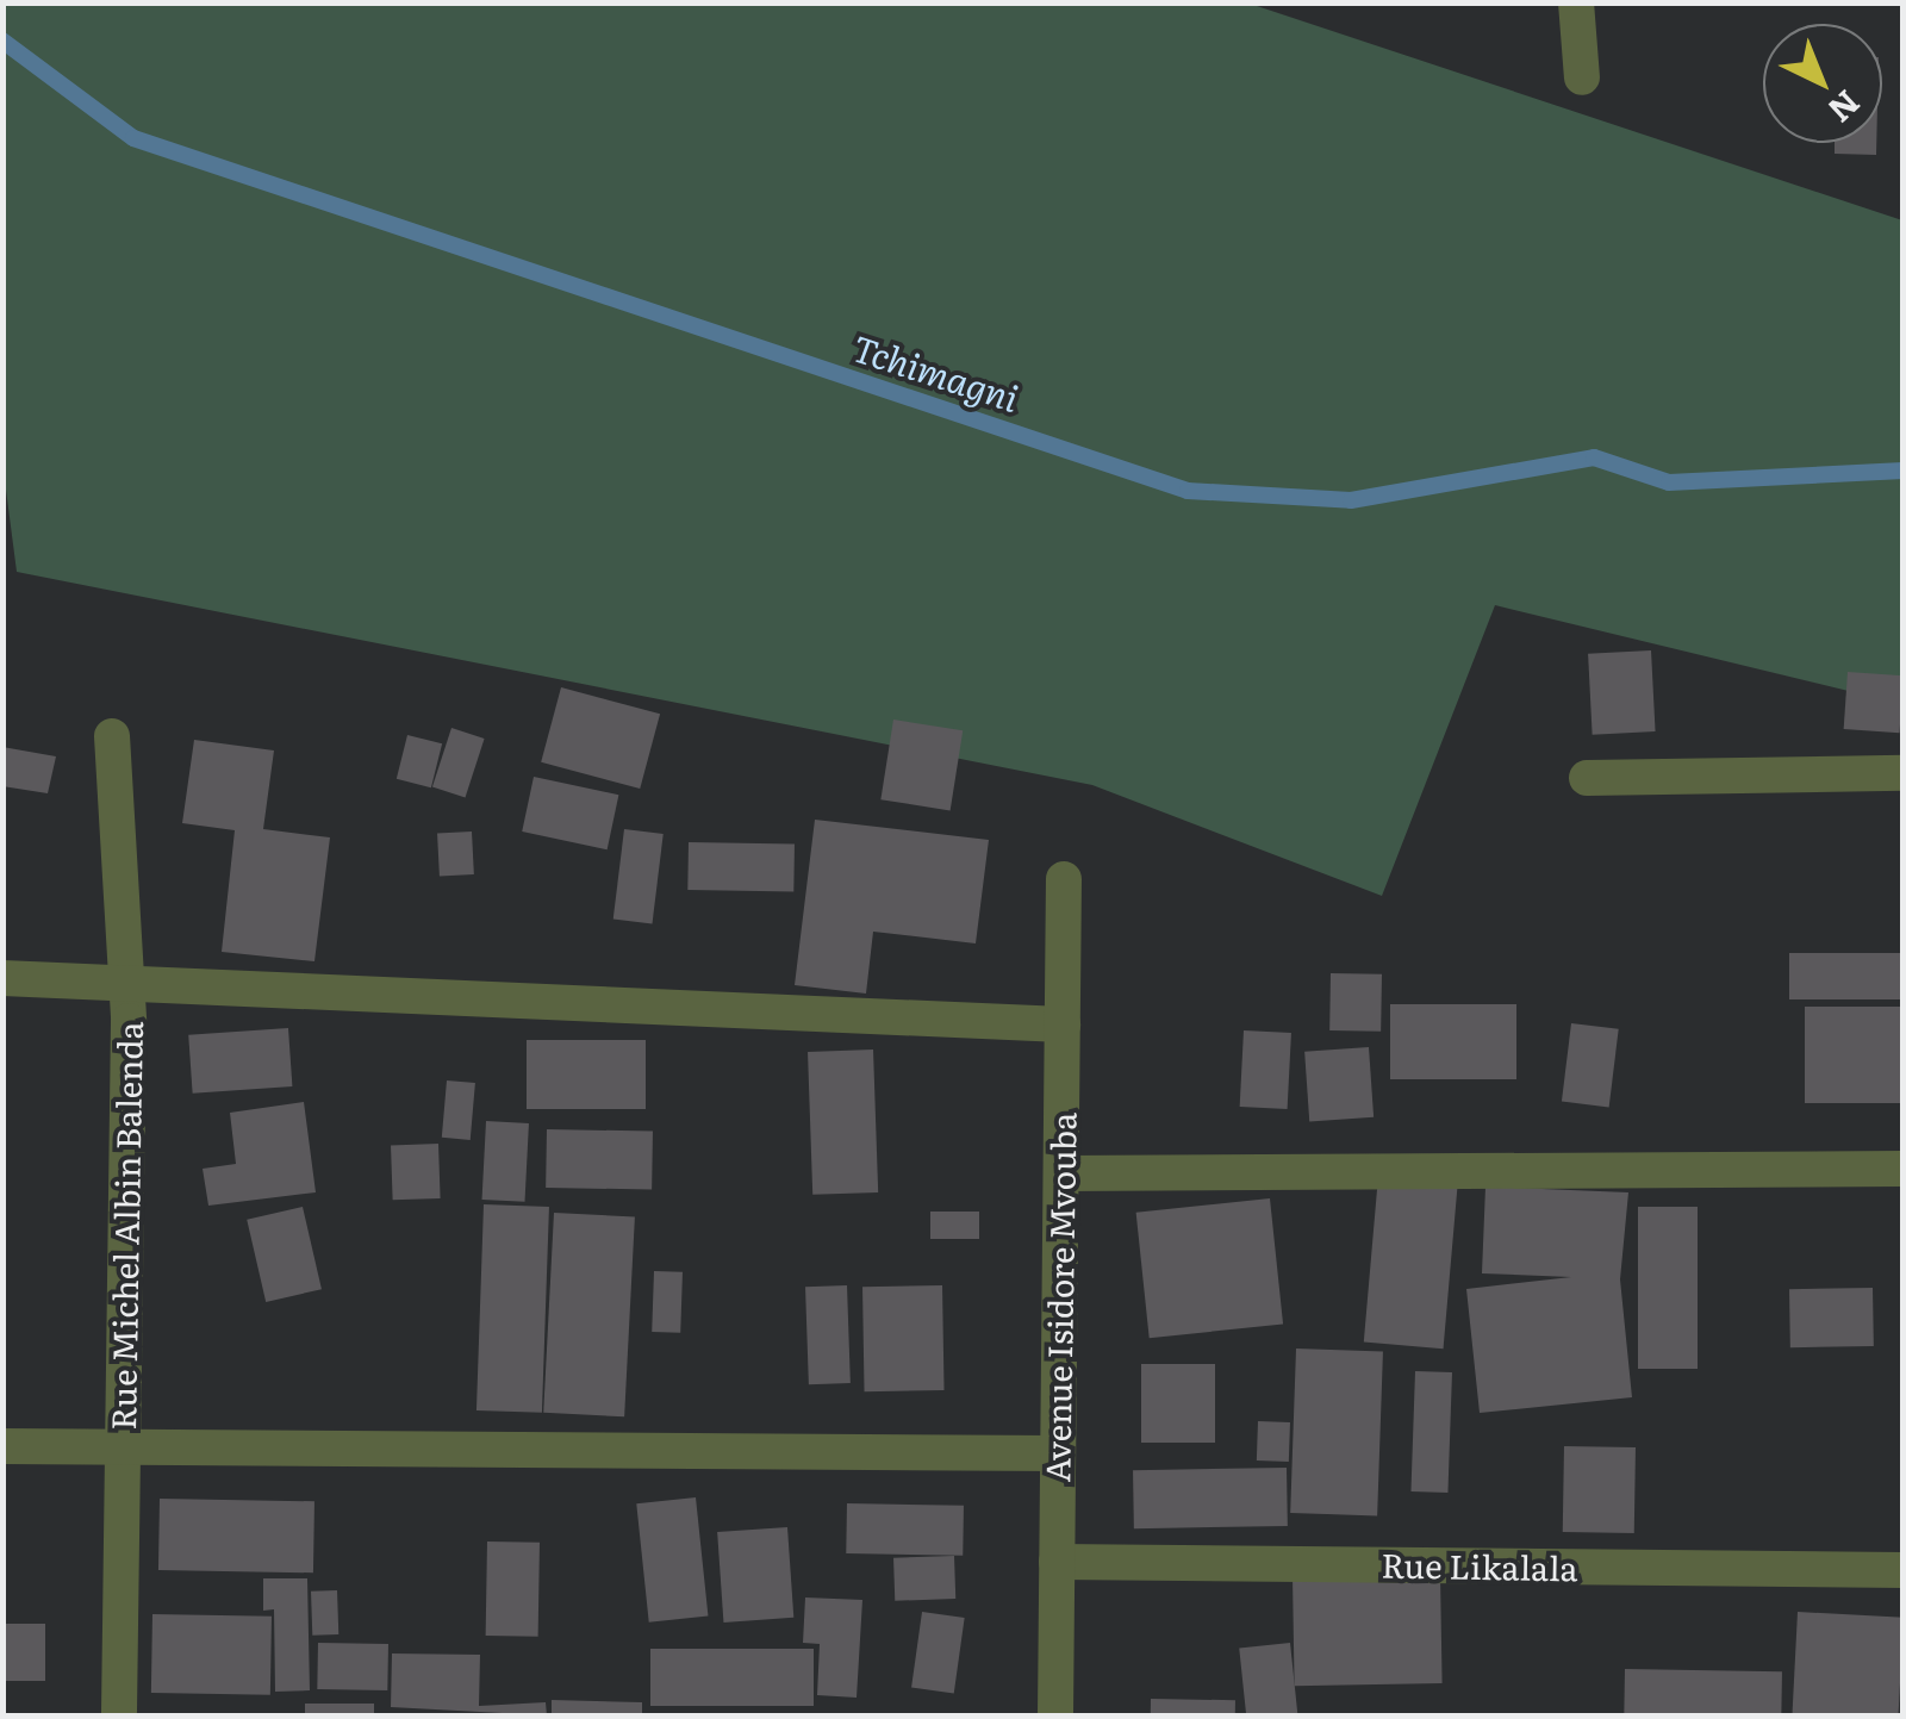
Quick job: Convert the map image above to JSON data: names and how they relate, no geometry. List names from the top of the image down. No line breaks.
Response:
{"streets":{"street":["Rue Michel Albin Balenda","Avenue Isidore Mvouba","Rue Likalala"]},"crossings":[["Avenue Isidore Mvouba","Rue Likalala"]],"water":["Tchimagni"],"north":"bottom right"}
